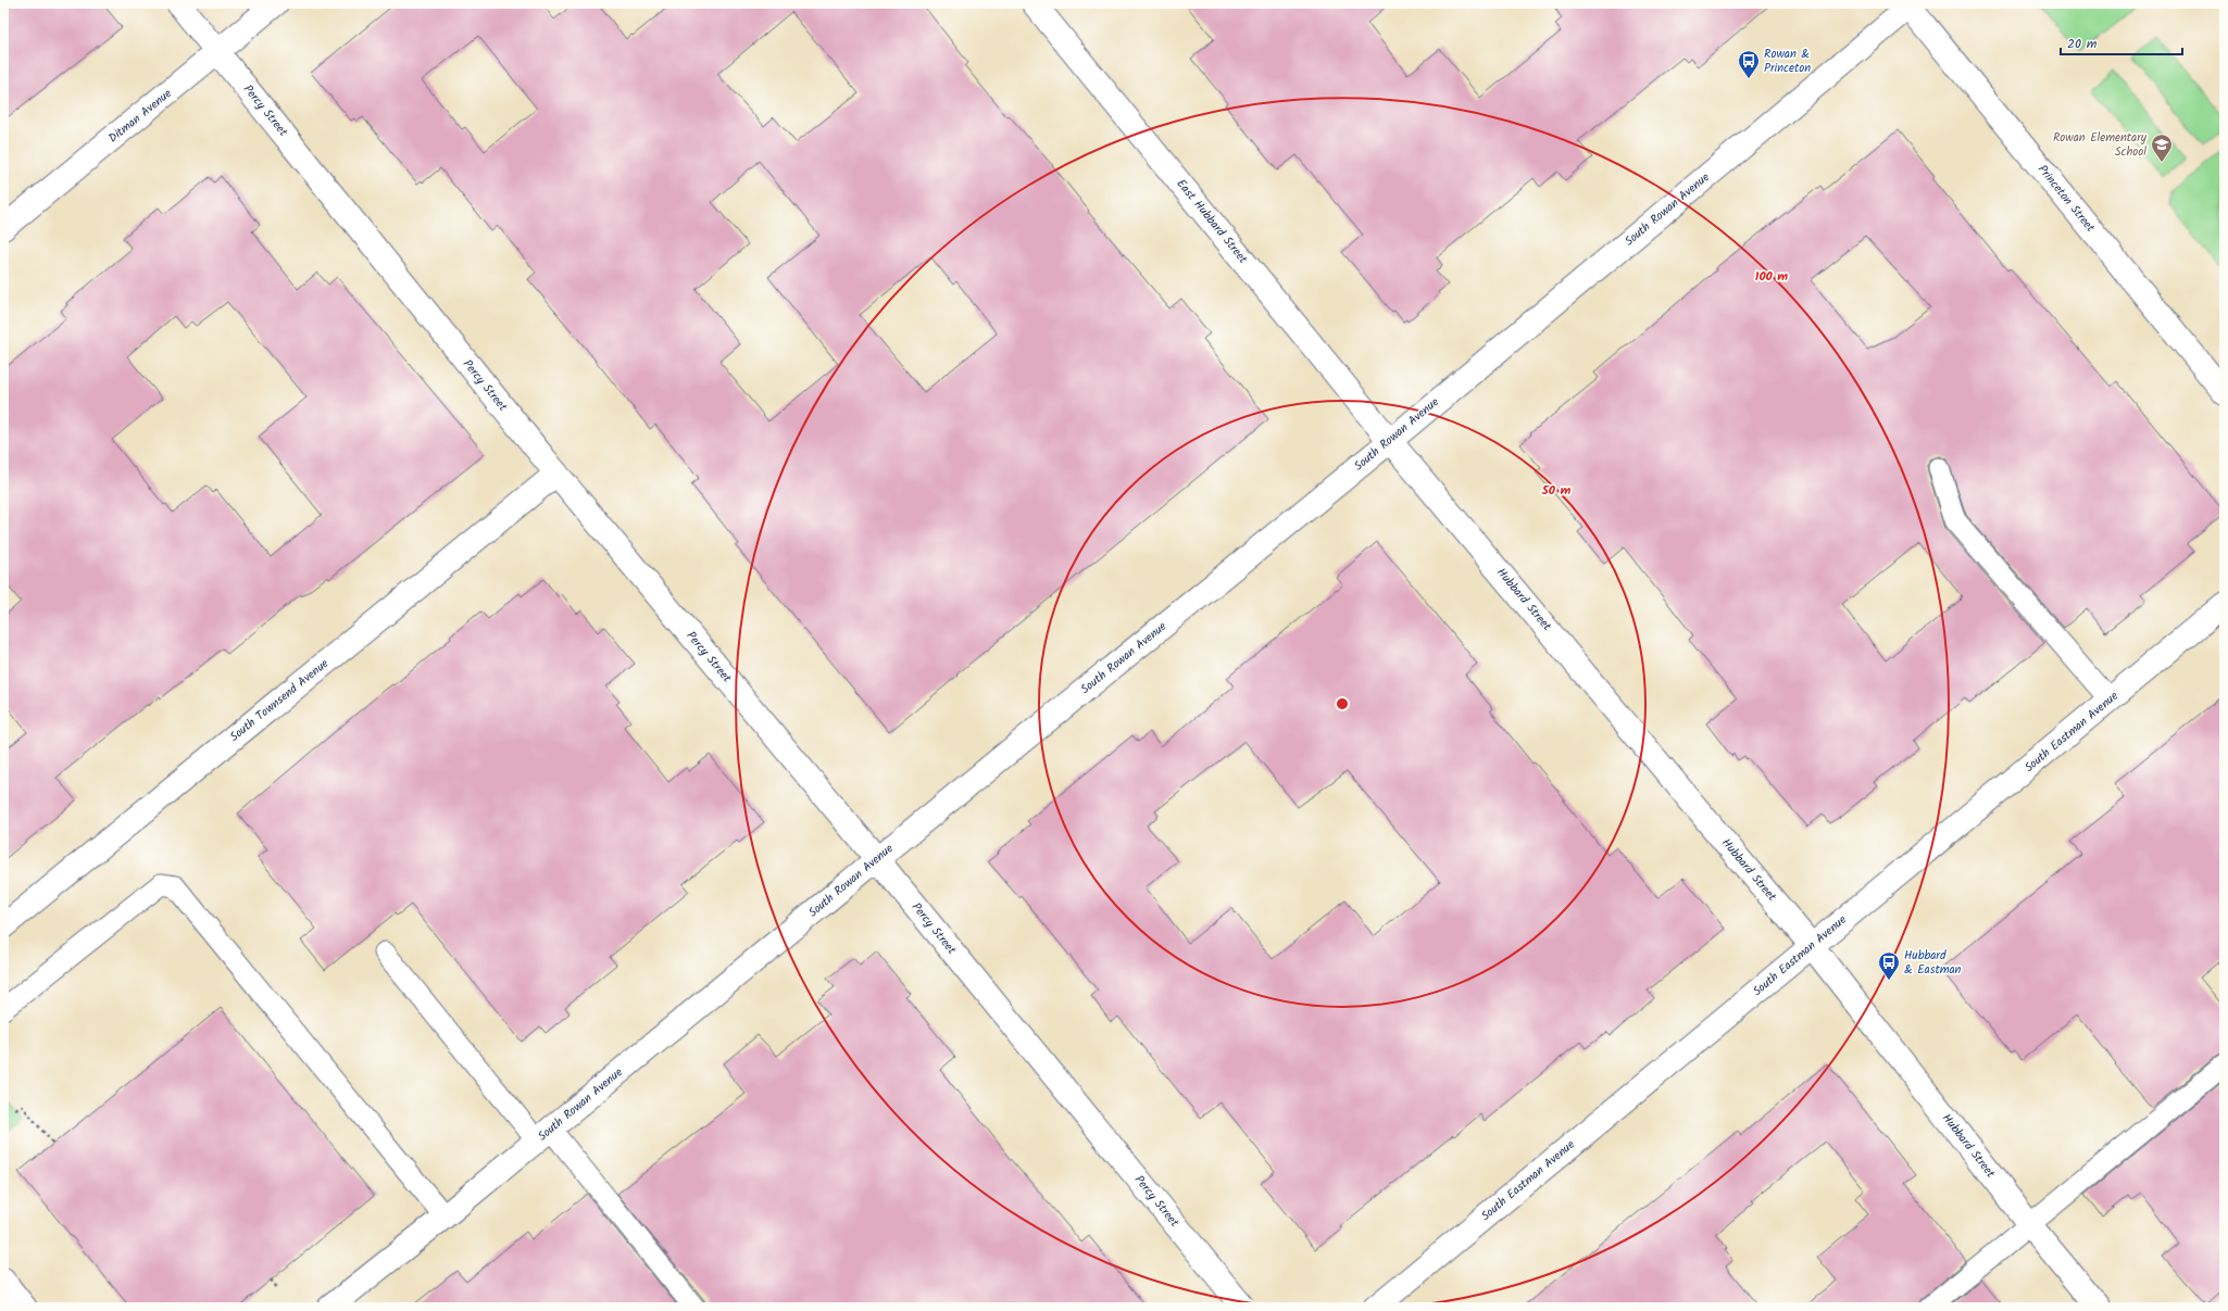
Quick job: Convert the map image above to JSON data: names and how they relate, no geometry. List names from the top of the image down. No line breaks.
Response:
{"streets":{"street":["Percy Street","Ditman Avenue","Princeton Street","South Rowan Avenue","East Hubbard Street","Hubbard Street","South Townsend Avenue","South Eastman Avenue"]},"crossings":[["Percy Street","Ditman Avenue"],["Percy Street","South Rowan Avenue"],["Percy Street","South Townsend Avenue"],["Princeton Street","South Rowan Avenue"],["South Rowan Avenue","East Hubbard Street"],["South Rowan Avenue","Hubbard Street"],["East Hubbard Street","Hubbard Street"],["Hubbard Street","South Eastman Avenue"]],"places":{"bus stop":["Rowan & Princeton","Hubbard & Eastman"],"school or university":["Rowan Elementary School"]},"scale_bar":"20 m","rings":["100 m","50 m"]}
